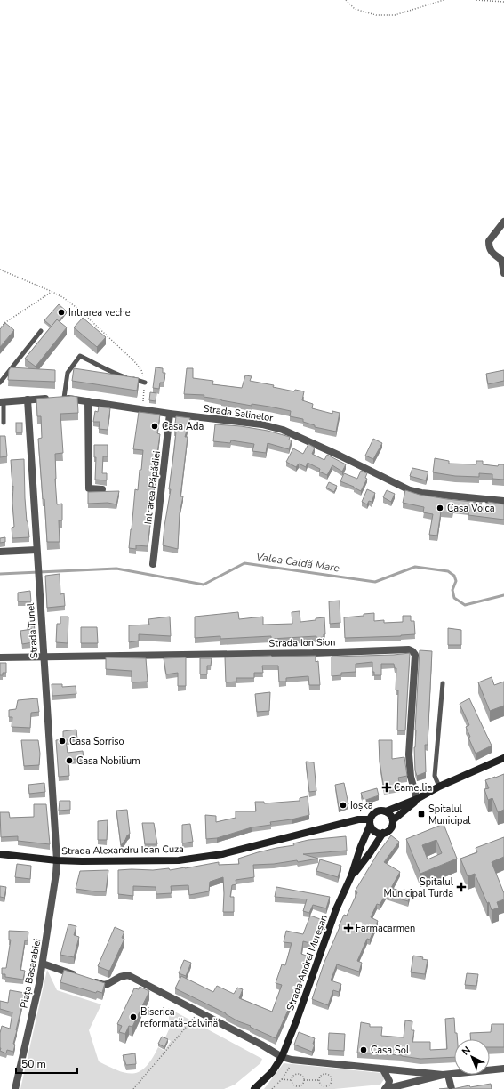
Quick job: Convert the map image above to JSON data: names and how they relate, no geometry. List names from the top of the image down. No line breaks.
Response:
{"streets":{"main road":["Strada Alexandru Ioan Cuza","Strada Andrei Mureșan"],"street":["Strada Salinelor","Intrarea Păpădiei","Strada Tunel","Strada Ion Sion","Piața Basarabiei"]},"crossings":[["Strada Salinelor","Intrarea Păpădiei"],["Strada Salinelor","Strada Tunel"],["Strada Tunel","Strada Ion Sion"],["Strada Tunel","Strada Alexandru Ioan Cuza"],["Strada Tunel","Piața Basarabiei"],["Strada Alexandru Ioan Cuza","Strada Andrei Mureșan"],["Strada Alexandru Ioan Cuza","Piața Basarabiei"]],"water":["Valea Caldă Mare"],"places":{"other":["Intrarea veche","Casa Ada","Casa Voica","Casa Sorriso","Casa Nobilium","Ioșka","Biserica reformată-calvină","Casa Sol"],"health":["Camellia","Spitalul Municipal Turda","Farmacarmen"],"transit":["Spitalul Municipal"]},"scale_bar":"50 m","north":"top left"}
